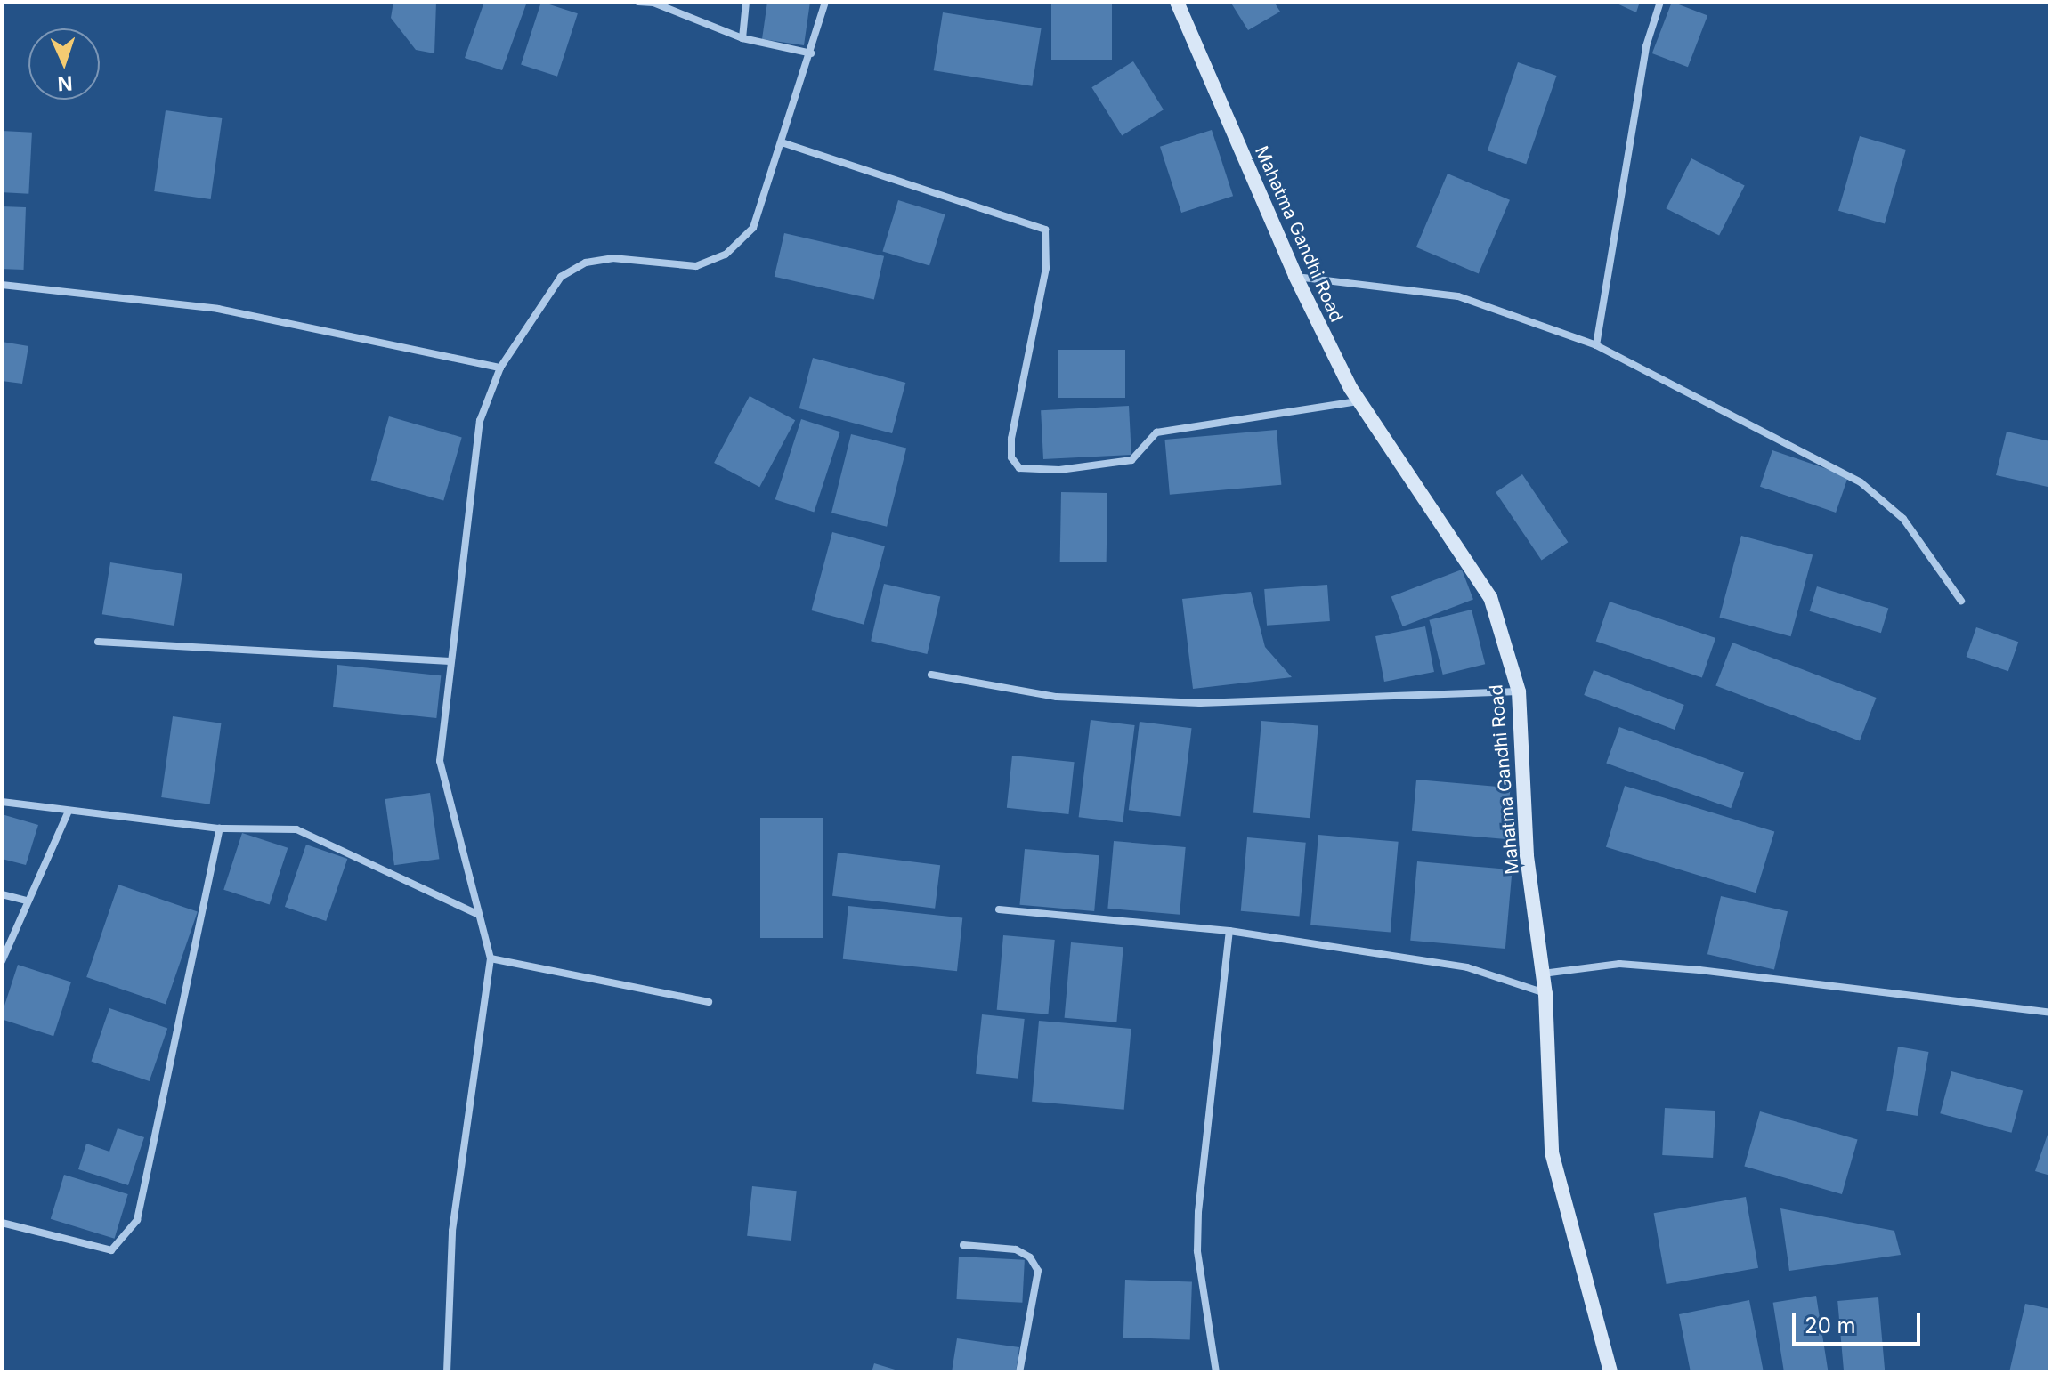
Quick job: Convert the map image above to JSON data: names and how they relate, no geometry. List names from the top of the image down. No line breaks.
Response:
{"streets":{"main road":["Mahatma Gandhi Road"]},"scale_bar":"20 m","north":"bottom"}
